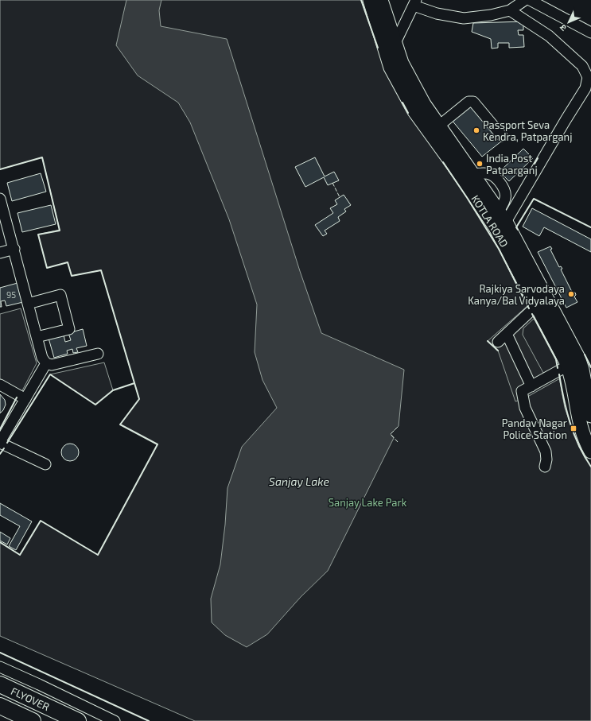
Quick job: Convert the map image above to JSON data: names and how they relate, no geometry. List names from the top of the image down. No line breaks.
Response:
{"streets":{"highway":["FLYOVER"],"main road":["KOTLA ROAD"]},"water":["Sanjay Lake"],"parks":["Sanjay Lake Park"],"places":{"other":["Passport Seva Kendra, Patparganj","India Post Patparganj","Rajkiya Sarvodaya Kanya/Bal Vidyalaya"],"transit":["Pandav Nagar Police Station"]},"house_numbers":["95"],"north":"bottom left"}
